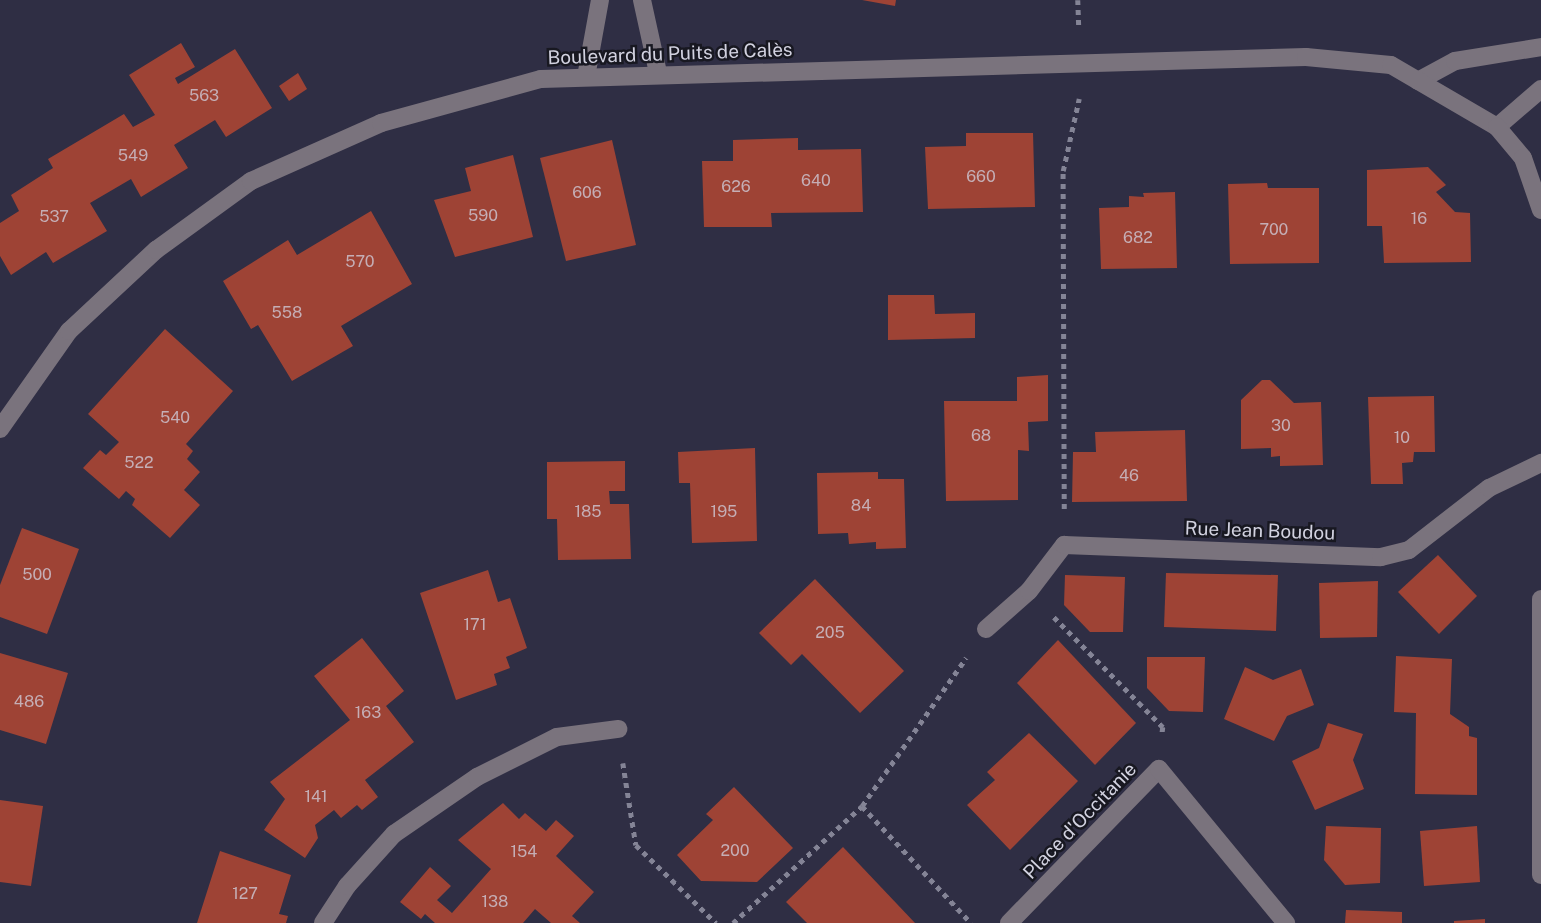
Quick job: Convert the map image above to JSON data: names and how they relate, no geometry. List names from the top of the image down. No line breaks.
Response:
{"streets":{"street":["Boulevard du Puits de Calès","Rue Jean Boudou","Place d'Occitanie"]},"house_numbers":["563","549","660","640","626","606","590","537","16","700","682","570","558","540","30","68","10","522","46","84","185","195","500","171","205","486","163","141","200","154","127","138"]}
